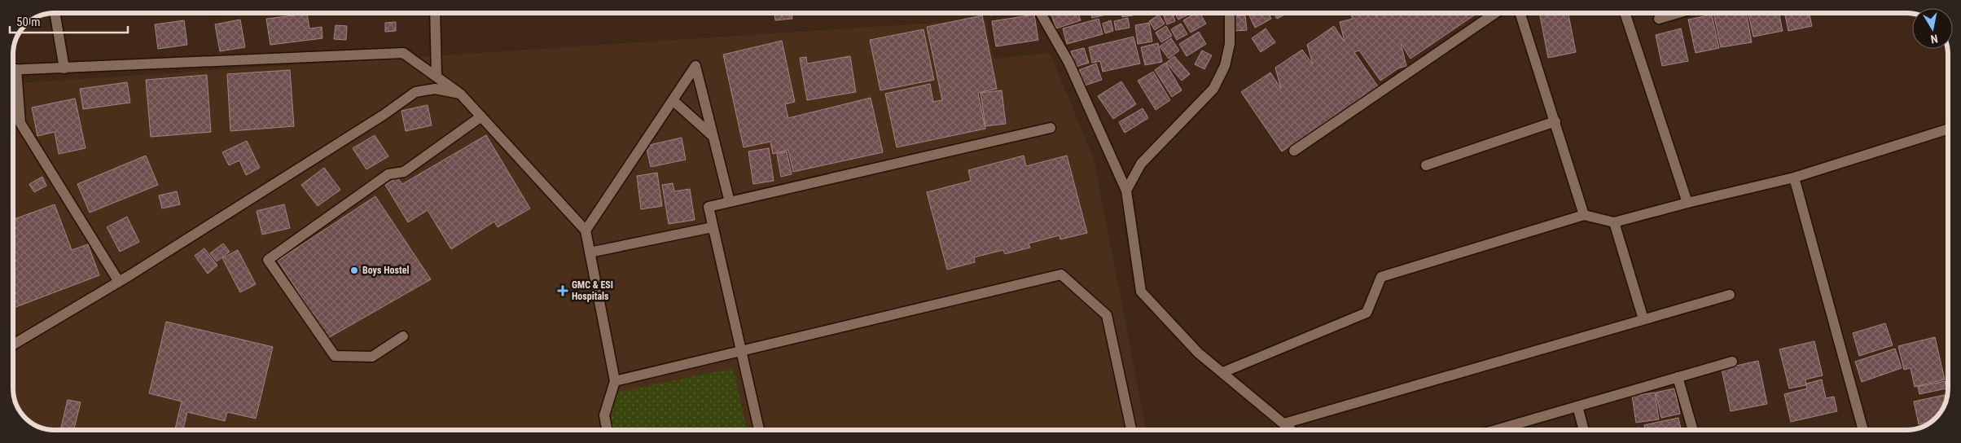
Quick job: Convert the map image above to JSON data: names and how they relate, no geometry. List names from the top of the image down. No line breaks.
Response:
{"places":{"other":["Boys Hostel"],"health":["GMC & ESI Hospitals"]},"scale_bar":"50 m","north":"bottom"}
